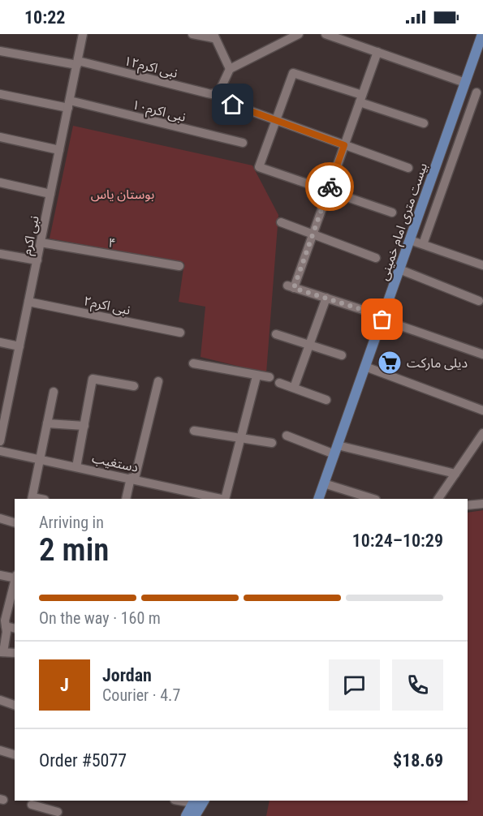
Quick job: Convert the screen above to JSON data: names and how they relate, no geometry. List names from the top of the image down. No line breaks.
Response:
{"streets":{"main road":["بیست متری امام خمینی"],"street":["نبی اکرم۱۲","نبی اکرم۱۰","نبی اکرم","۴","نبی اکرم۲","دستغیب"]},"crossings":[["نبی اکرم۱۲","نبی اکرم"],["نبی اکرم۱۰","نبی اکرم"],["نبی اکرم","۴"],["نبی اکرم","نبی اکرم۲"]],"parks":["بوستان یاس"],"places":{"supermarket":["دیلی مارکت"]},"page":{"status":"10:22","heading":["2 min","Arriving in","10:24–10:29"],"panel":["Jordan","Courier · 4.7","Order #5077","$18.69"],"bar":"On the way · 160 m","round":"J"}}
